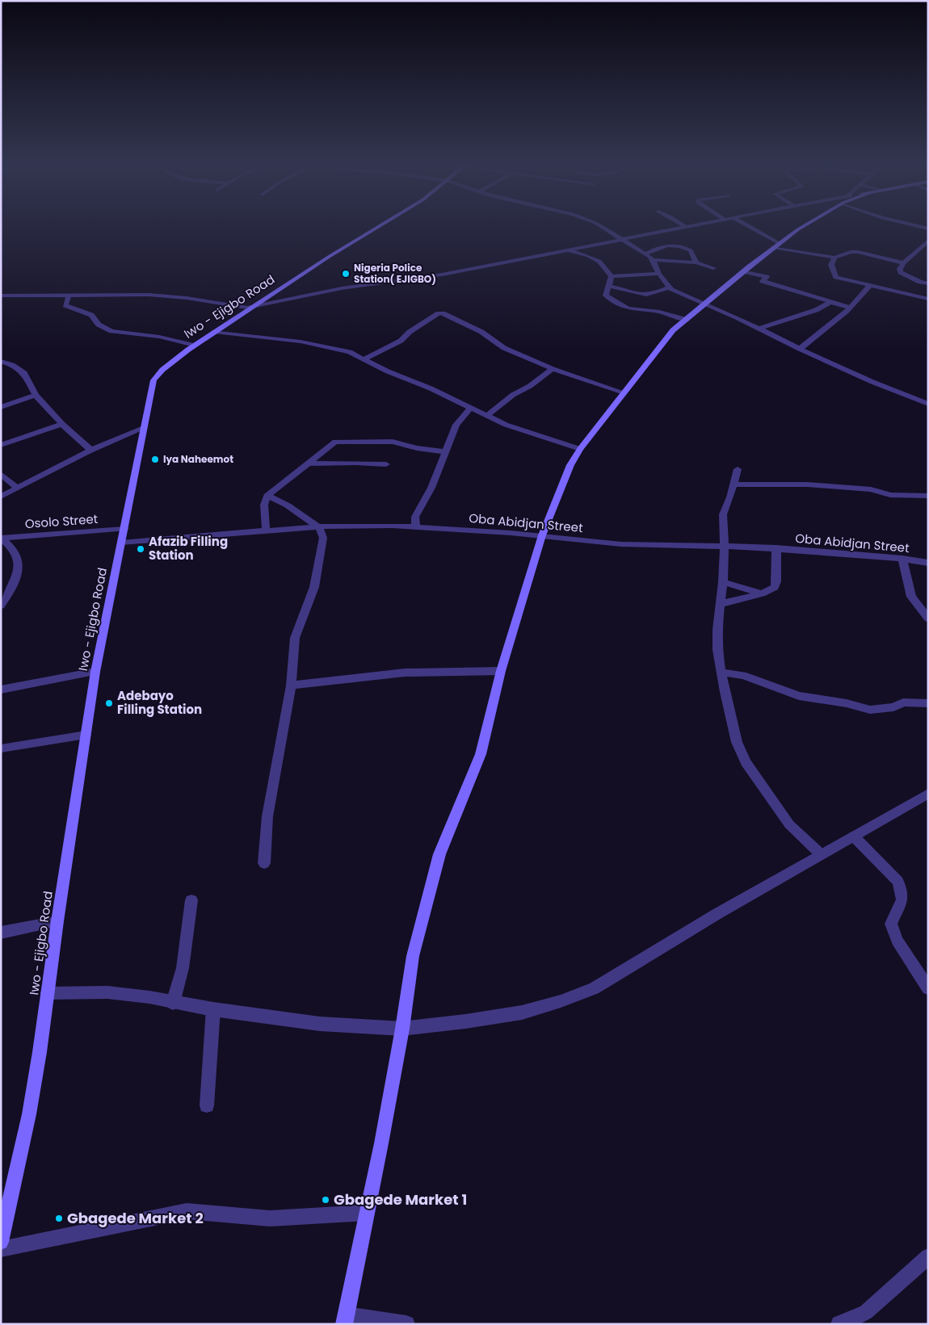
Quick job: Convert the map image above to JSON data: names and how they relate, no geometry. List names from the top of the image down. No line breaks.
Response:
{"streets":{"main road":["Iwo - Ejigbo Road"],"street":["Osolo Street","Oba Abidjan Street"]},"crossings":[["Iwo - Ejigbo Road","Osolo Street"],["Iwo - Ejigbo Road","Oba Abidjan Street"]],"places":["Nigeria Police Station( EJIGBO)","Iya Naheemot","Afazib Filling Station","Adebayo Filling Station","Gbagede Market 1","Gbagede Market 2"]}
